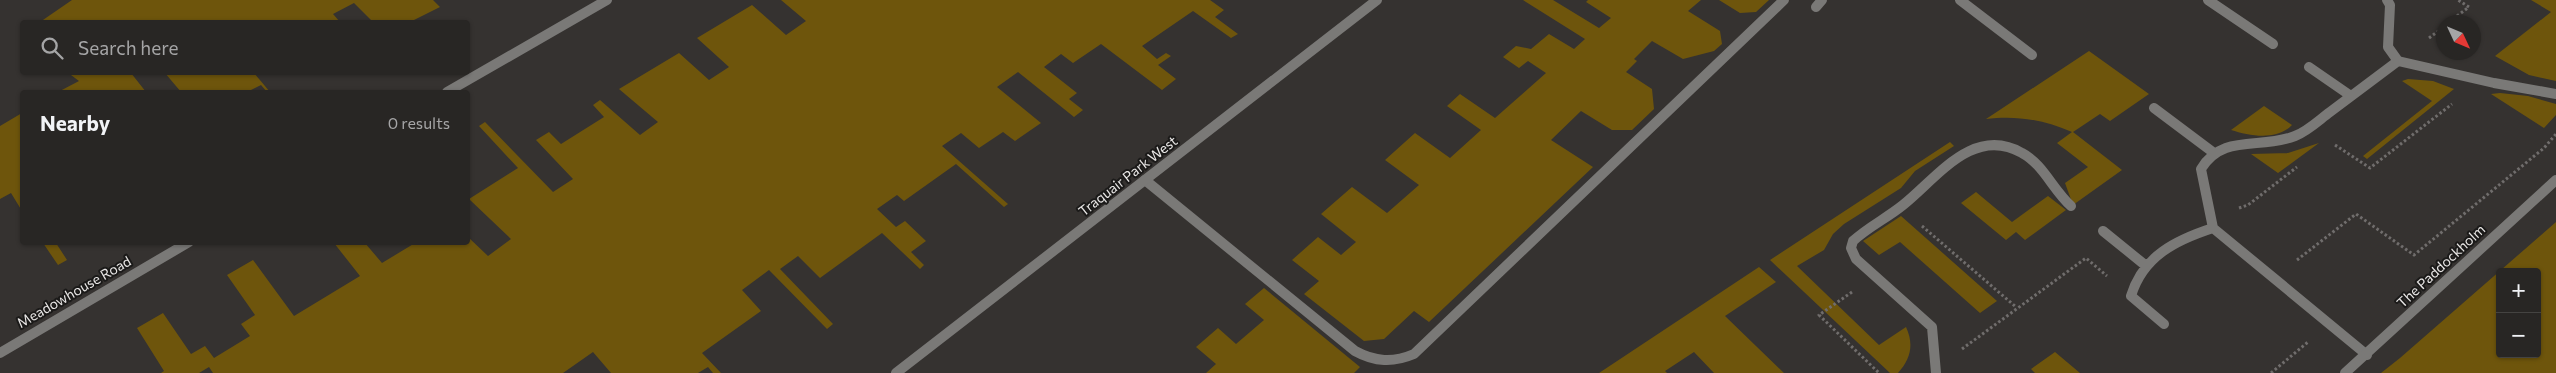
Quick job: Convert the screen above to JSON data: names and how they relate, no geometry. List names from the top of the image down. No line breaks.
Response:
{"streets":{"street":["Traquair Park West","The Paddockholm","Meadowhouse Road"]},"north":"bottom right","page":{"search":"Search here","heading":["Nearby","0 results"],"map_buttons":["+","−"]}}
